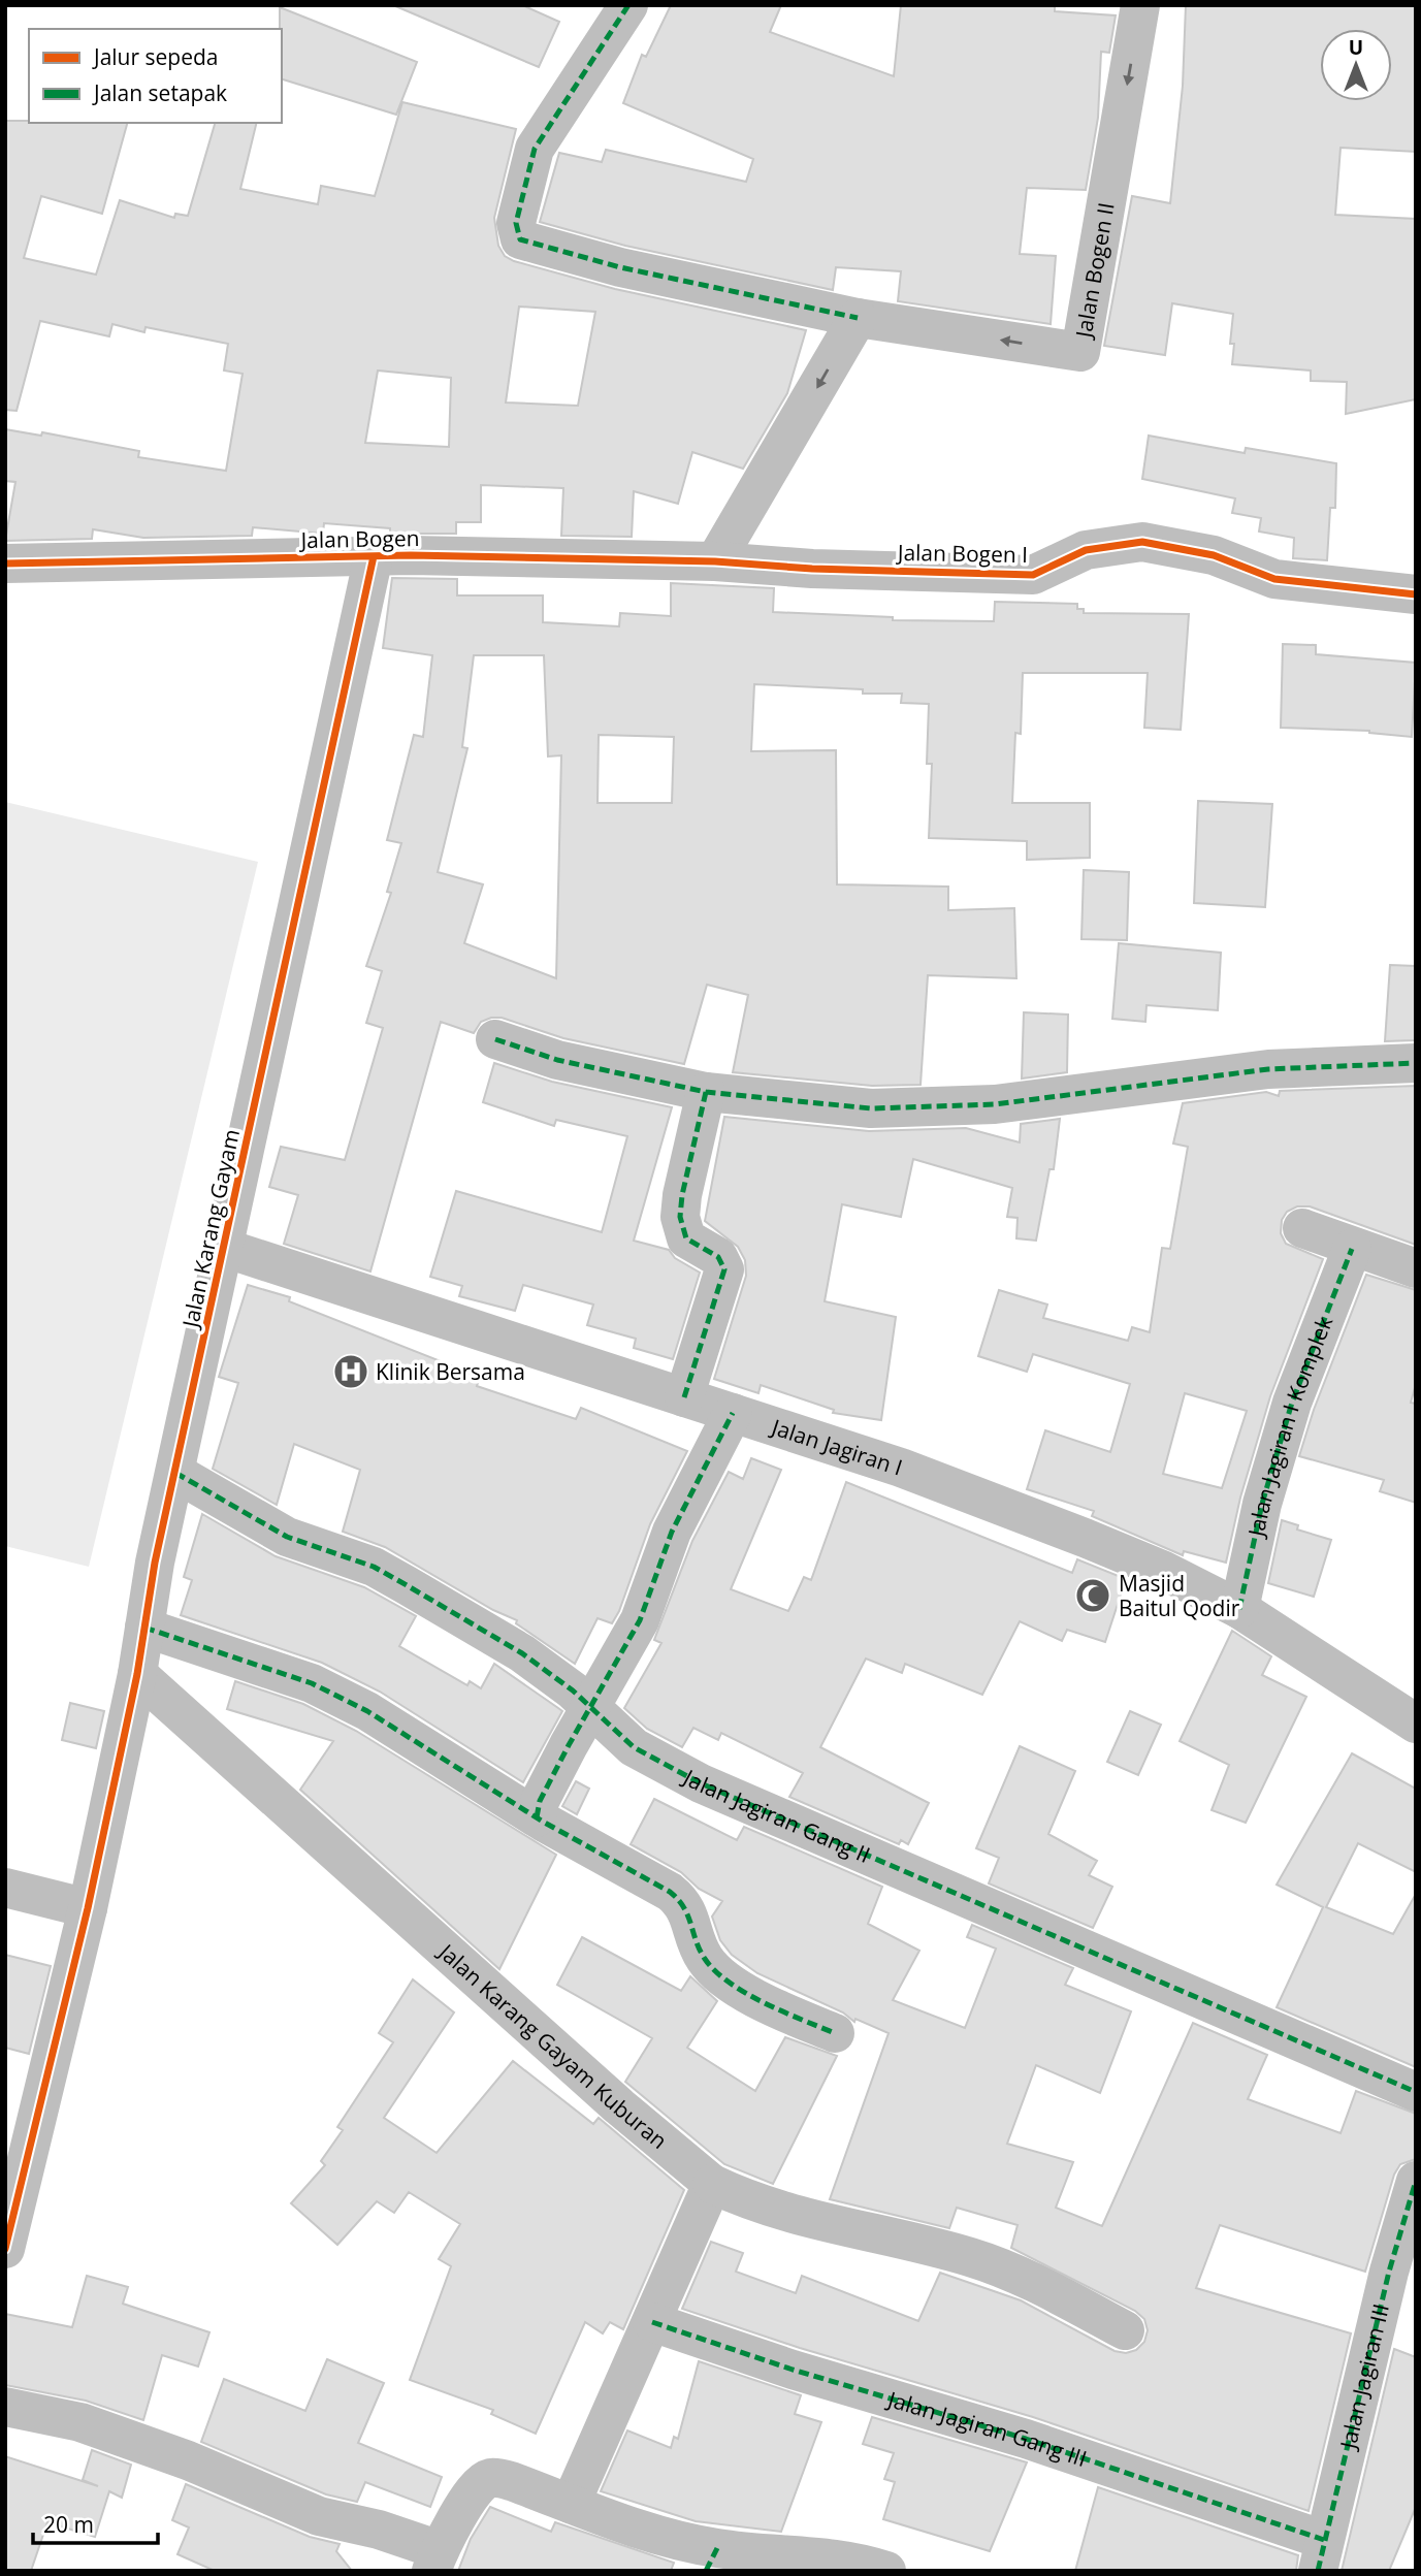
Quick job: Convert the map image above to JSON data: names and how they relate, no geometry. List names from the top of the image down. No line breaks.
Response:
{"streets":{"street":["Jalan Bogen II","Jalan Bogen","Jalan Bogen I","Jalan Karang Gayam","Jalan Jagiran I Komplek","Jalan Jagiran I","Jalan Jagiran Gang II","Jalan Karang Gayam Kuburan","Jalan Jagiran III","Jalan Jagiran Gang III"]},"crossings":[["Jalan Bogen","Jalan Bogen I"],["Jalan Bogen","Jalan Karang Gayam"],["Jalan Karang Gayam","Jalan Jagiran I"],["Jalan Karang Gayam","Jalan Jagiran Gang II"],["Jalan Karang Gayam","Jalan Karang Gayam Kuburan"],["Jalan Jagiran I Komplek","Jalan Jagiran I"],["Jalan Jagiran III","Jalan Jagiran Gang III"]],"places":{"hospital":["Klinik Bersama"],"mosque":["Masjid Baitul Qodir"]},"legend":["Jalur sepeda","Jalan setapak"],"scale_bar":"20 m","north":"top"}
